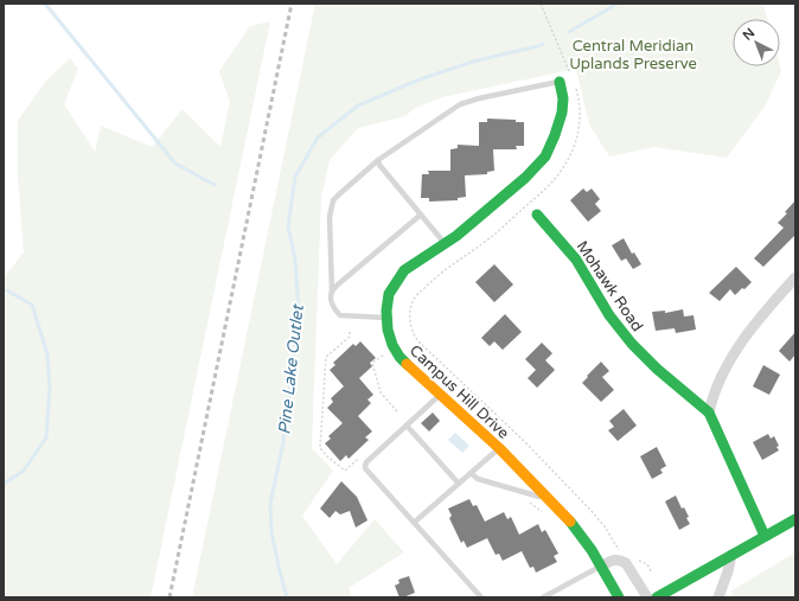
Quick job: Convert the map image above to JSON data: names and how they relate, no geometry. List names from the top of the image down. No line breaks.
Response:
{"streets":{"street":["Mohawk Road","Campus Hill Drive"]},"water":["Pine Lake Outlet"],"parks":["Central Meridian Uplands Preserve"],"north":"top left"}
